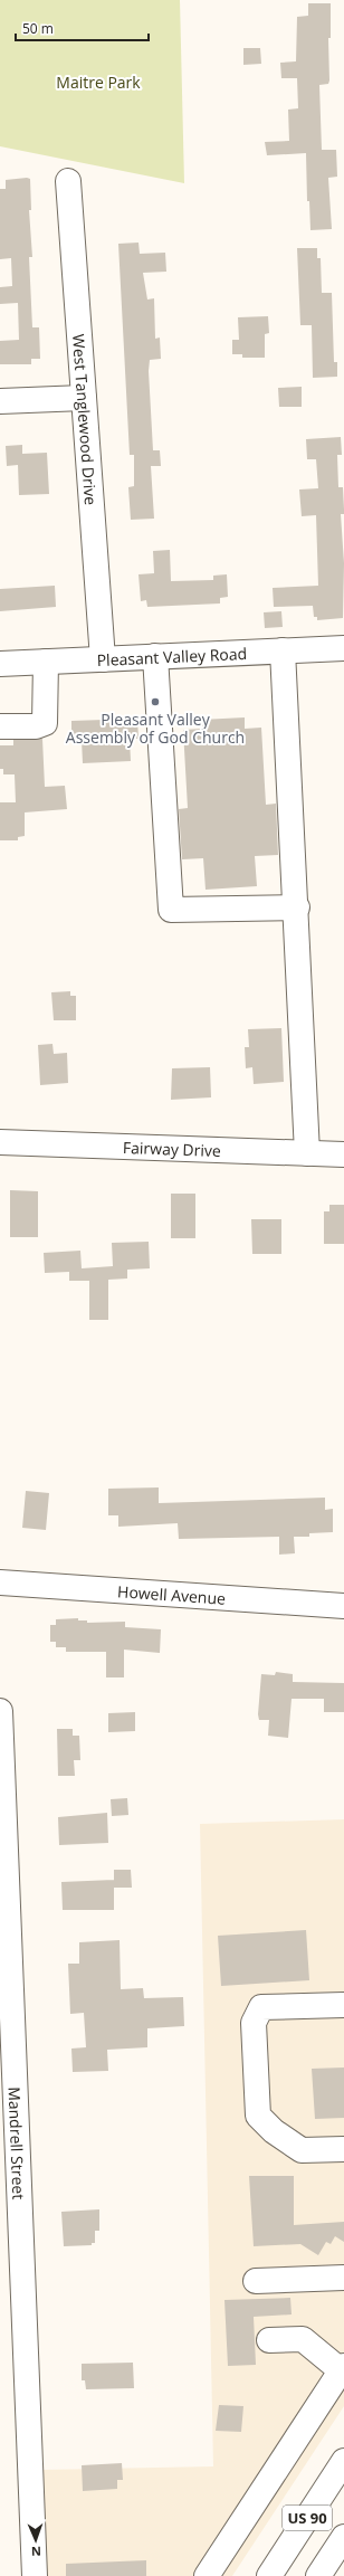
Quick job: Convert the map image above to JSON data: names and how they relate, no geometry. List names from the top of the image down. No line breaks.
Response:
{"streets":{"street":["West Tanglewood Drive","Pleasant Valley Road","Fairway Drive","Howell Avenue","Mandrell Street","US 90"]},"crossings":[["West Tanglewood Drive","Pleasant Valley Road"]],"parks":["Maitre Park"],"places":["Pleasant Valley Assembly of God Church"],"scale_bar":"50 m","north":"bottom"}
